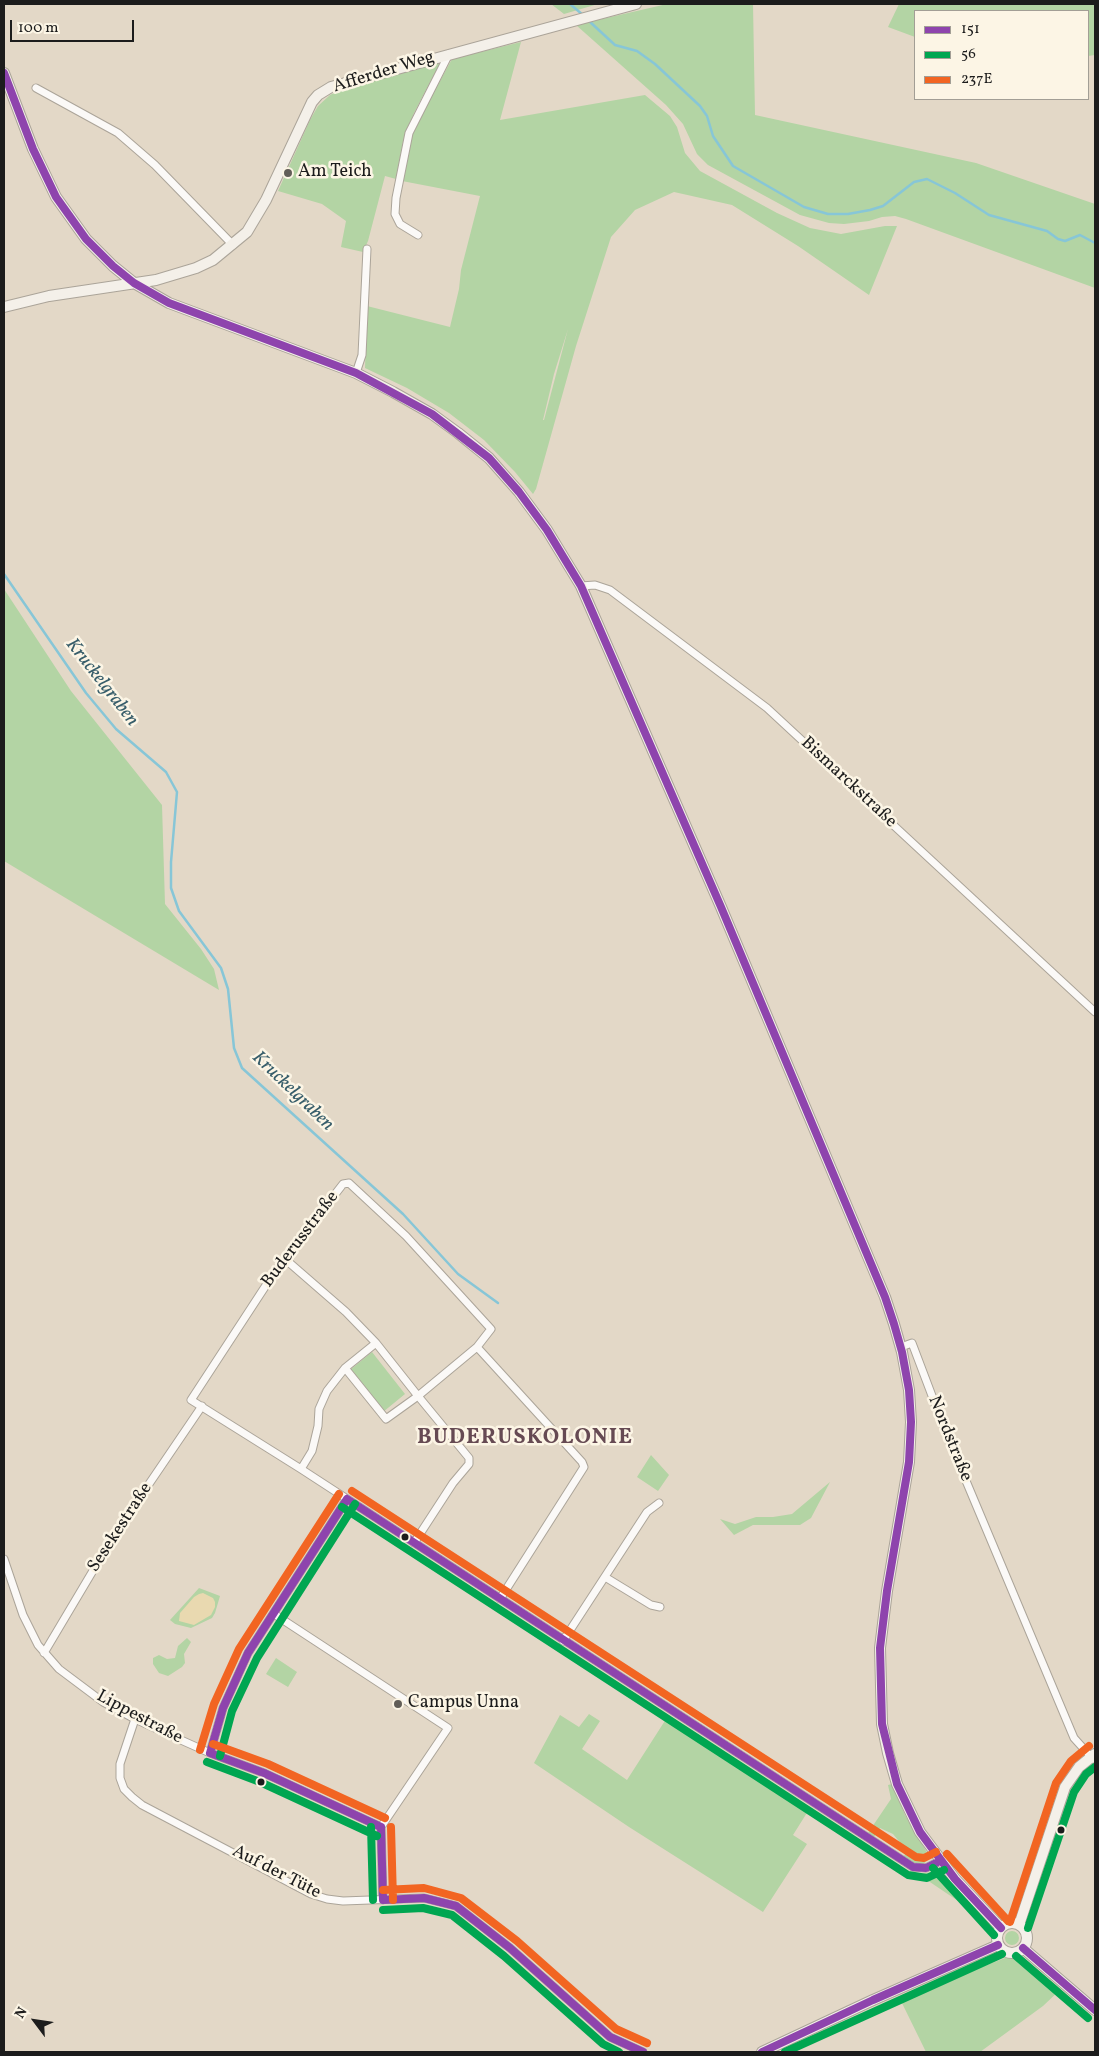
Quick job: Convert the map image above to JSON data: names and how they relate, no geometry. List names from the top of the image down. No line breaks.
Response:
{"streets":{"main road":["Afferder Weg"],"street":["Bismarckstraße","Buderusstraße","Nordstraße","Sesekestraße","Lippestraße","Auf der Tüte"]},"crossings":[["Buderusstraße","Sesekestraße"],["Sesekestraße","Lippestraße"],["Lippestraße","Auf der Tüte"]],"districts":["BUDERUSKOLONIE"],"water":["Kruckelgraben"],"places":["Am Teich","Campus Unna"],"lines":["transit line 151","transit line 237E","transit line 56"],"legend":["151","56","237E"],"scale_bar":"100 m","north":"top left"}
